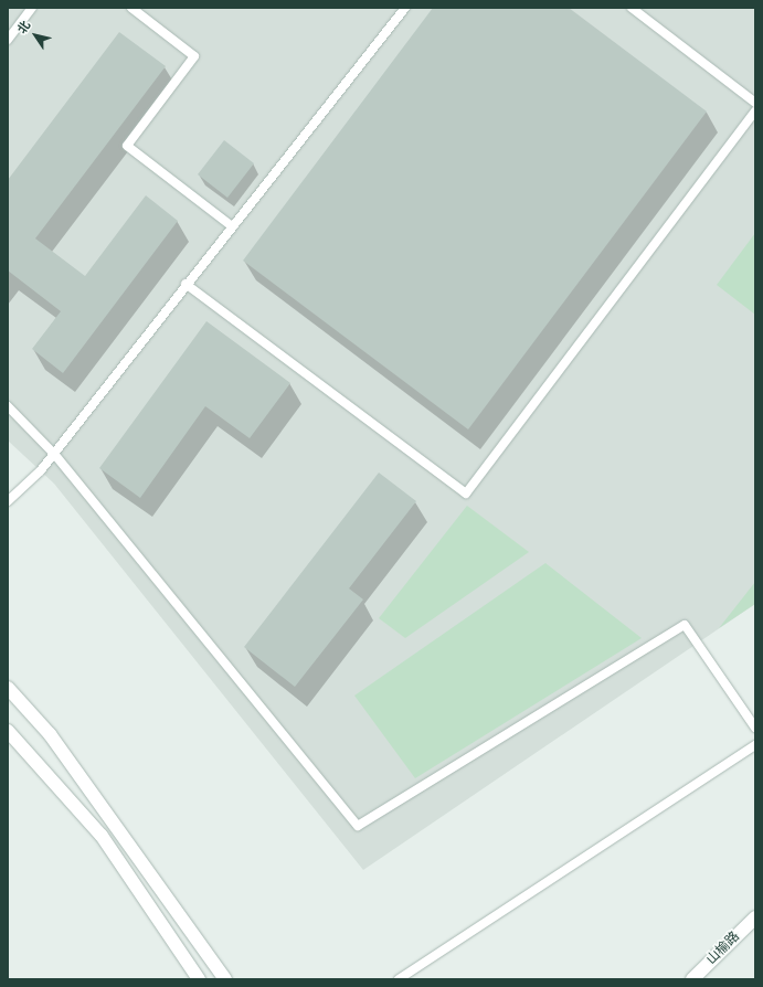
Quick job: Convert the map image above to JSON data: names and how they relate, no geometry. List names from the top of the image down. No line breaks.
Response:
{"streets":{"street":["山榆路"]},"north":"top left"}
